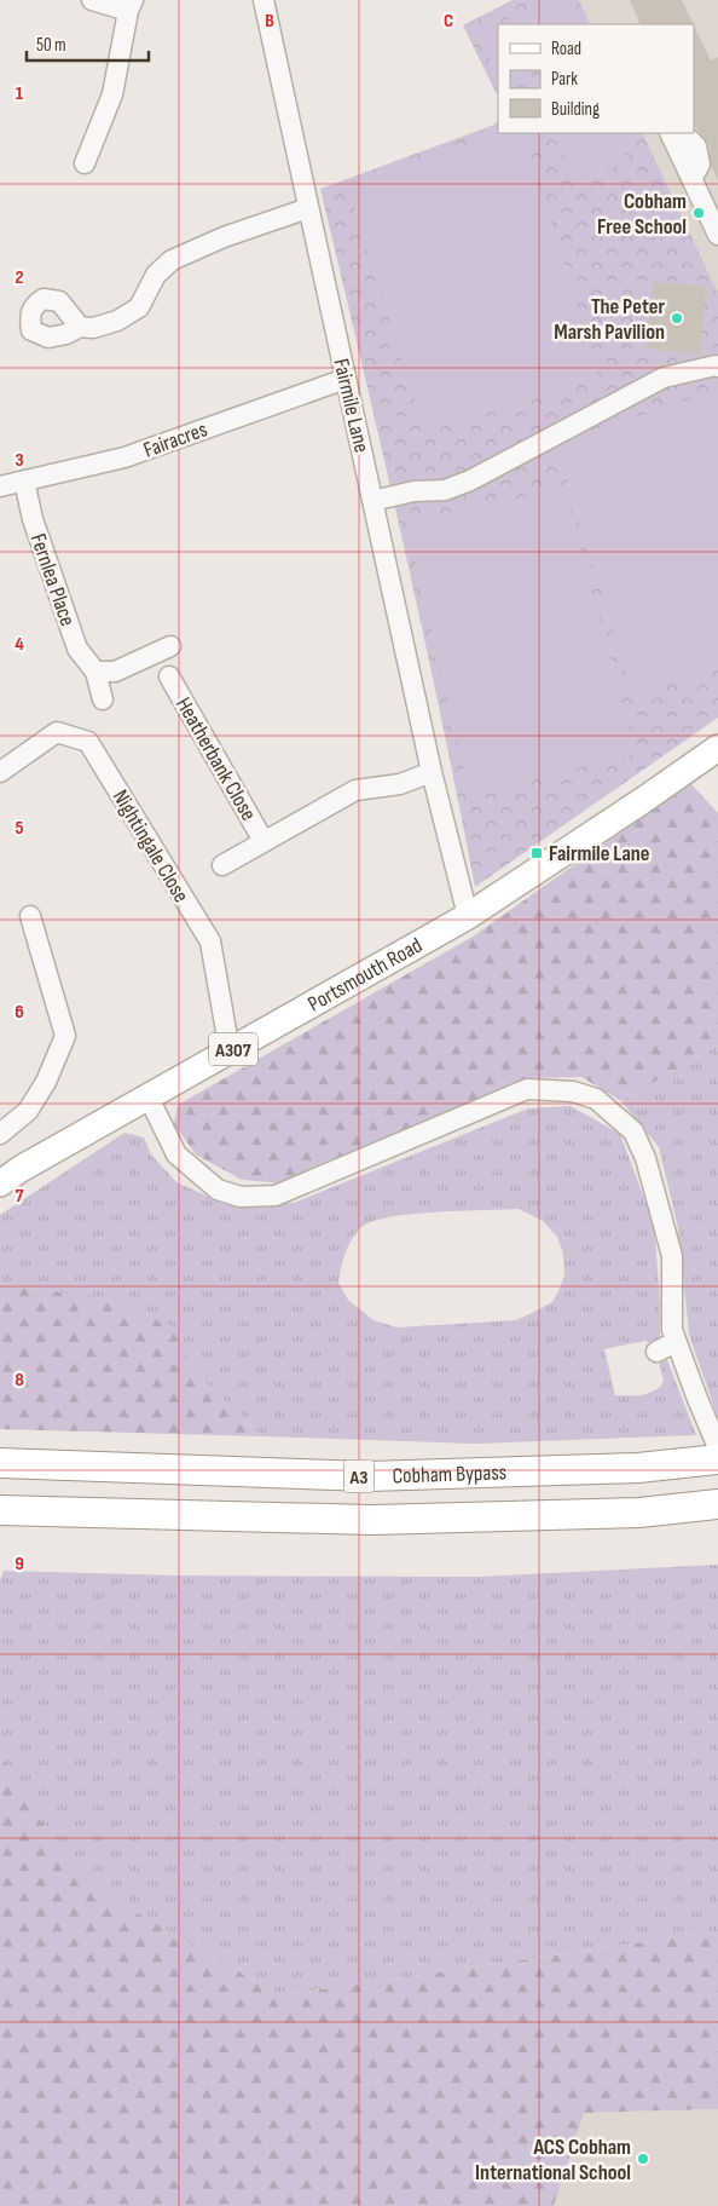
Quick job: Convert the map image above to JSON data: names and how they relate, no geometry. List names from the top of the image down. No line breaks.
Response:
{"streets":{"highway":["Cobham Bypass","A3"],"main road":["Portsmouth Road","A307"],"street":["Fairmile Lane","Fairacres","Fernlea Place","Heatherbank Close","Nightingale Close"]},"crossings":[["Fairmile Lane","Fairacres"],["Fairmile Lane","Portsmouth Road"],["Fairacres","Fernlea Place"],["Nightingale Close","Portsmouth Road"]],"places":{"other":["Cobham Free School","The Peter Marsh Pavilion","ACS Cobham International School"],"transit":["Fairmile Lane"]},"legend":["Road","Park","Building"],"scale_bar":"50 m","grid":{"columns":["B","C"],"rows":["1","2","3","4","5","6","7","8","9"]}}
